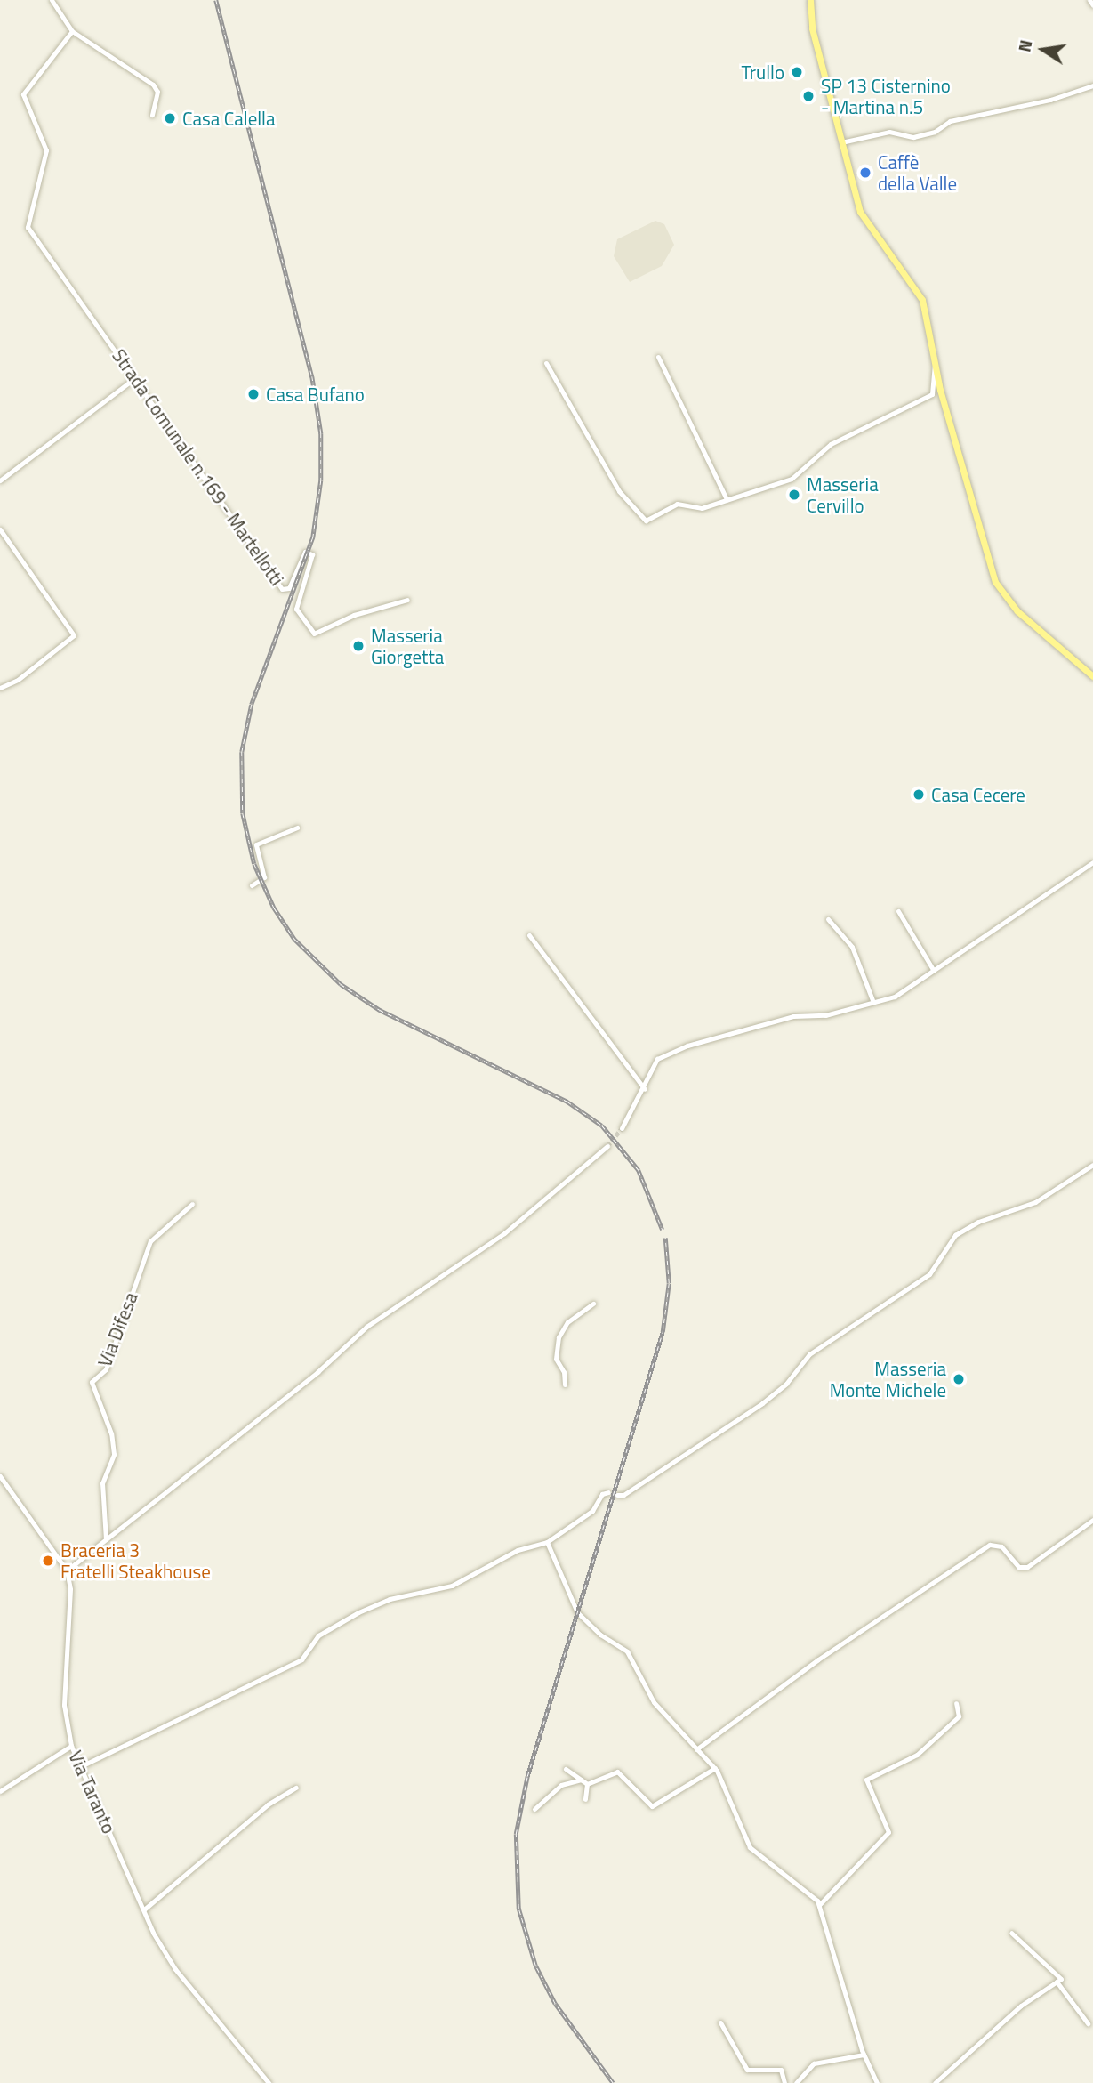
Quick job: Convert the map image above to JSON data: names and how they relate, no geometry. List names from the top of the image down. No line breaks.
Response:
{"streets":{"street":["Strada Comunale n.169 - Martellotti","Via Difesa","Via Taranto"]},"places":["Trullo","SP 13 Cisternino - Martina n.5","Casa Calella","Caffè della Valle","Casa Bufano","Masseria Cervillo","Masseria Giorgetta","Casa Cecere","Masseria Monte Michele","Braceria 3 Fratelli Steakhouse"],"north":"left"}
